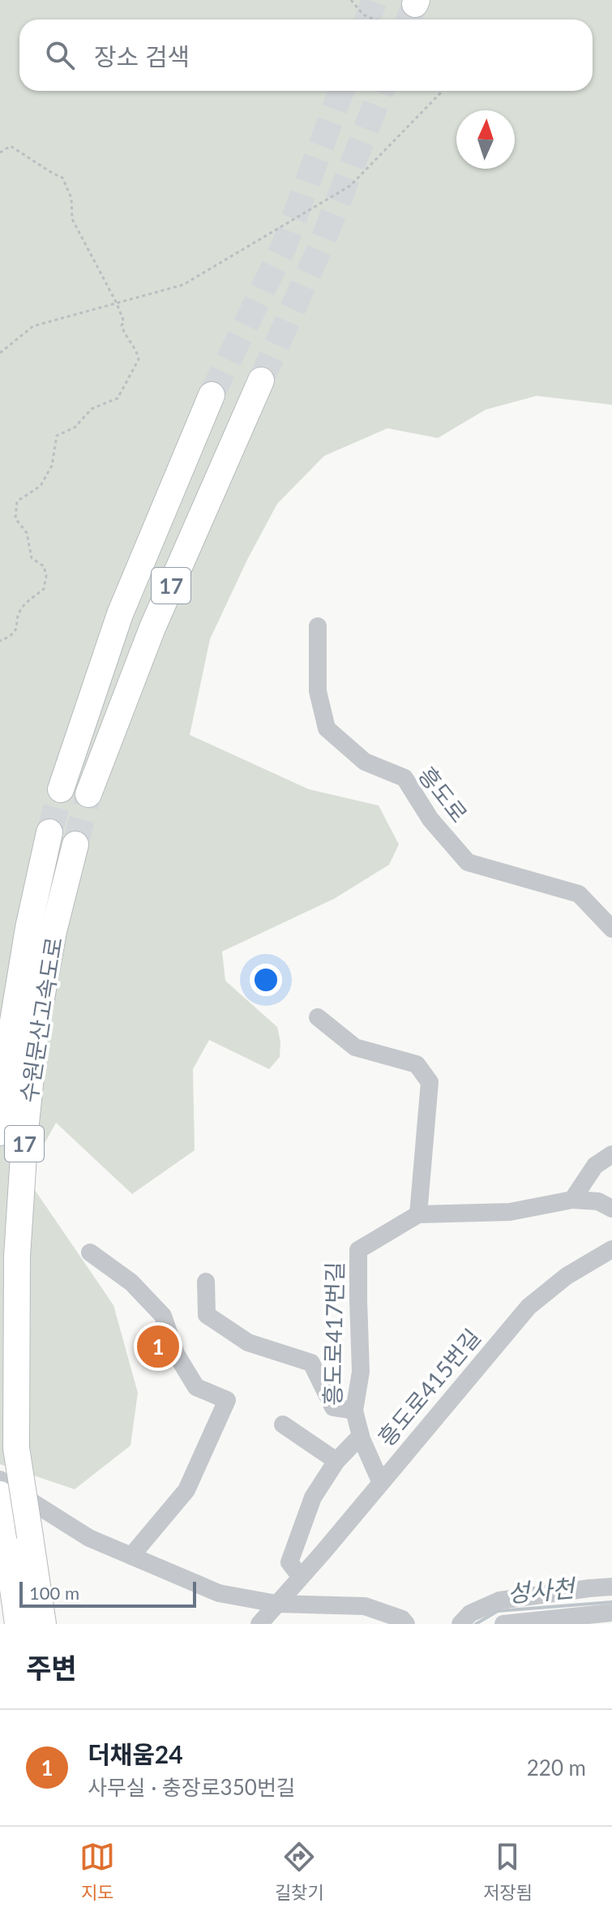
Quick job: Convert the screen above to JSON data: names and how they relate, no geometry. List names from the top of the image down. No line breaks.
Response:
{"streets":{"highway":["17","수원문산고속도로"],"street":["흥도로","흥도로417번길","흥도로415번길"]},"crossings":[["흥도로417번길","흥도로415번길"]],"water":["성사천"],"scale_bar":"100 m","north":"top","page":{"search":"장소 검색","pins":"1","scale":"100 m","heading":"주변","list":[{"mark":"1","name":"더채움24","note":"사무실 · 충장로350번길","value":"220 m"}],"nav":["지도","길찾기","저장됨"]}}
